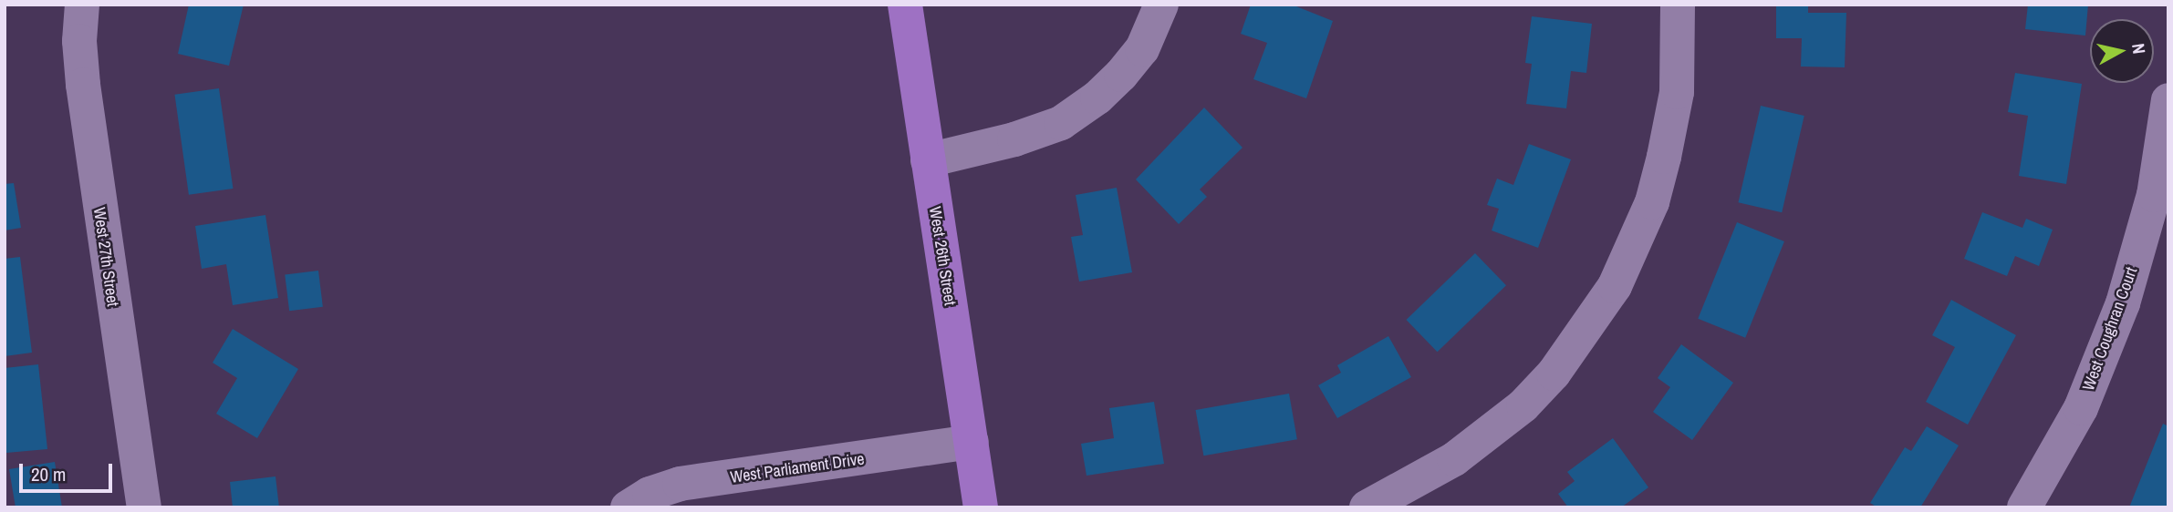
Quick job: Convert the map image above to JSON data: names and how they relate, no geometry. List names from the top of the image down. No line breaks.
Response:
{"streets":{"main road":["West 26th Street"],"street":["West 27th Street","West Coughran Court","West Parliament Drive"]},"crossings":[["West 26th Street","West Parliament Drive"]],"scale_bar":"20 m","north":"right"}
